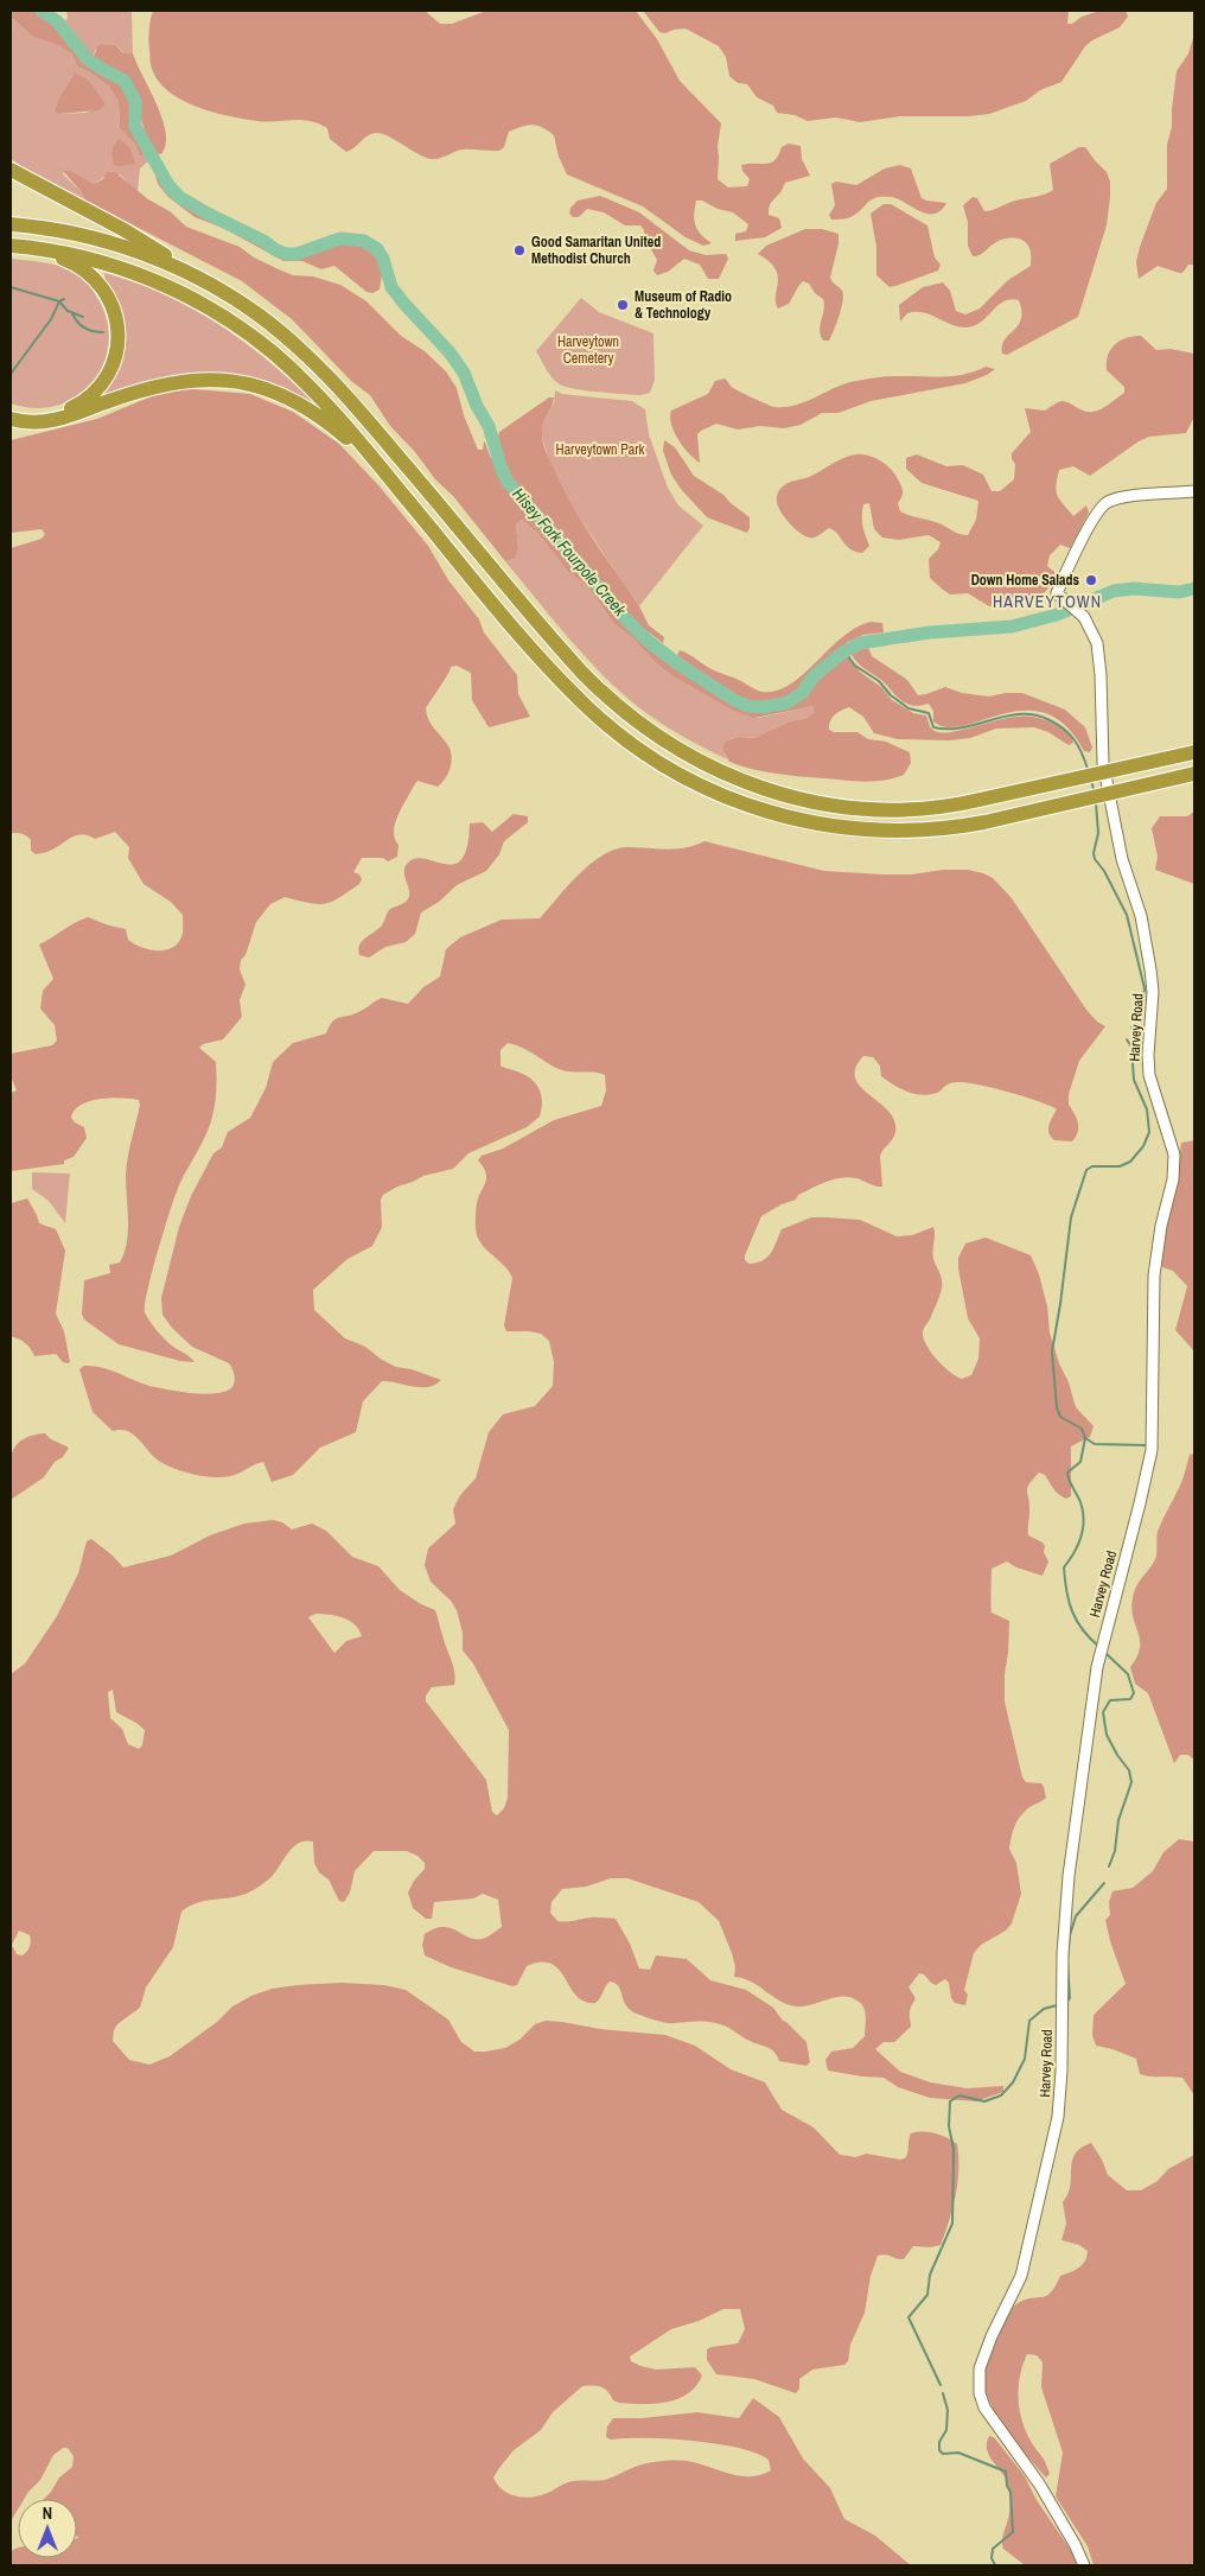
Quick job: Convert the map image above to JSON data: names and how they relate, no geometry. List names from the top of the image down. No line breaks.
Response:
{"streets":{"street":["Harvey Road"]},"districts":["HARVEYTOWN"],"water":["Hisey Fork Fourpole Creek"],"parks":["Harveytown Cemetery","Harveytown Park"],"places":["Good Samaritan United Methodist Church","Museum of Radio & Technology","Down Home Salads"],"north":"top"}
